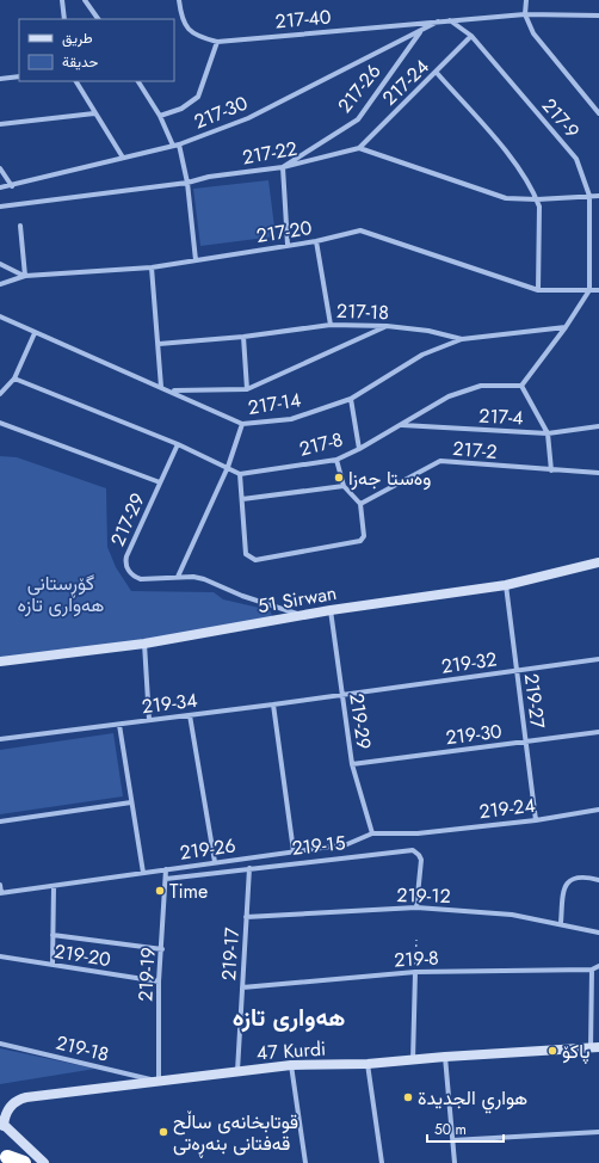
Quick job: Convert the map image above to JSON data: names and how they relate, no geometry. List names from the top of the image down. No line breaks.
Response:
{"streets":{"main road":["51 Sirwan","47 Kurdi"],"street":["217-40","217-24","217-26","217-30","217-9","217-22","217-20","217-18","217-14","217-4","217-8","217-2","217-29","219-32","219-27","219-34","219-29","219-30","219-24","219-15","219-26","219-12","219-17","219-20","219-8","219-19","219-18"]},"crossings":[["217-40","217-30"],["217-40","217-9"],["217-24","217-9"],["217-24","217-22"],["217-26","217-30"],["217-26","217-22"],["217-9","217-20"],["217-18","217-14"],["217-4","217-8"],["217-29","51 Sirwan"],["51 Sirwan","219-27"],["51 Sirwan","219-29"],["219-32","219-27"],["219-32","219-34"],["219-32","219-29"],["219-27","219-30"],["219-27","219-24"],["219-34","219-29"],["219-29","219-30"],["219-29","219-26"],["219-24","219-26"],["219-15","219-12"],["219-15","219-17"],["219-15","219-19"],["219-26","219-19"],["219-12","219-17"],["219-17","219-8"],["219-17","47 Kurdi"],["219-20","219-19"],["219-19","219-18"],["219-19","47 Kurdi"],["219-18","47 Kurdi"]],"districts":["هەواری تازە"],"parks":["گۆڕستانی هەواری تازە"],"places":["وەستا جەزا","Time","پاکۆ","هواري الجديدة","قوتابخانەی ساڵح قەفتانی بنەڕەتی"],"legend":["طريق","حديقة"],"scale_bar":"50 m"}
